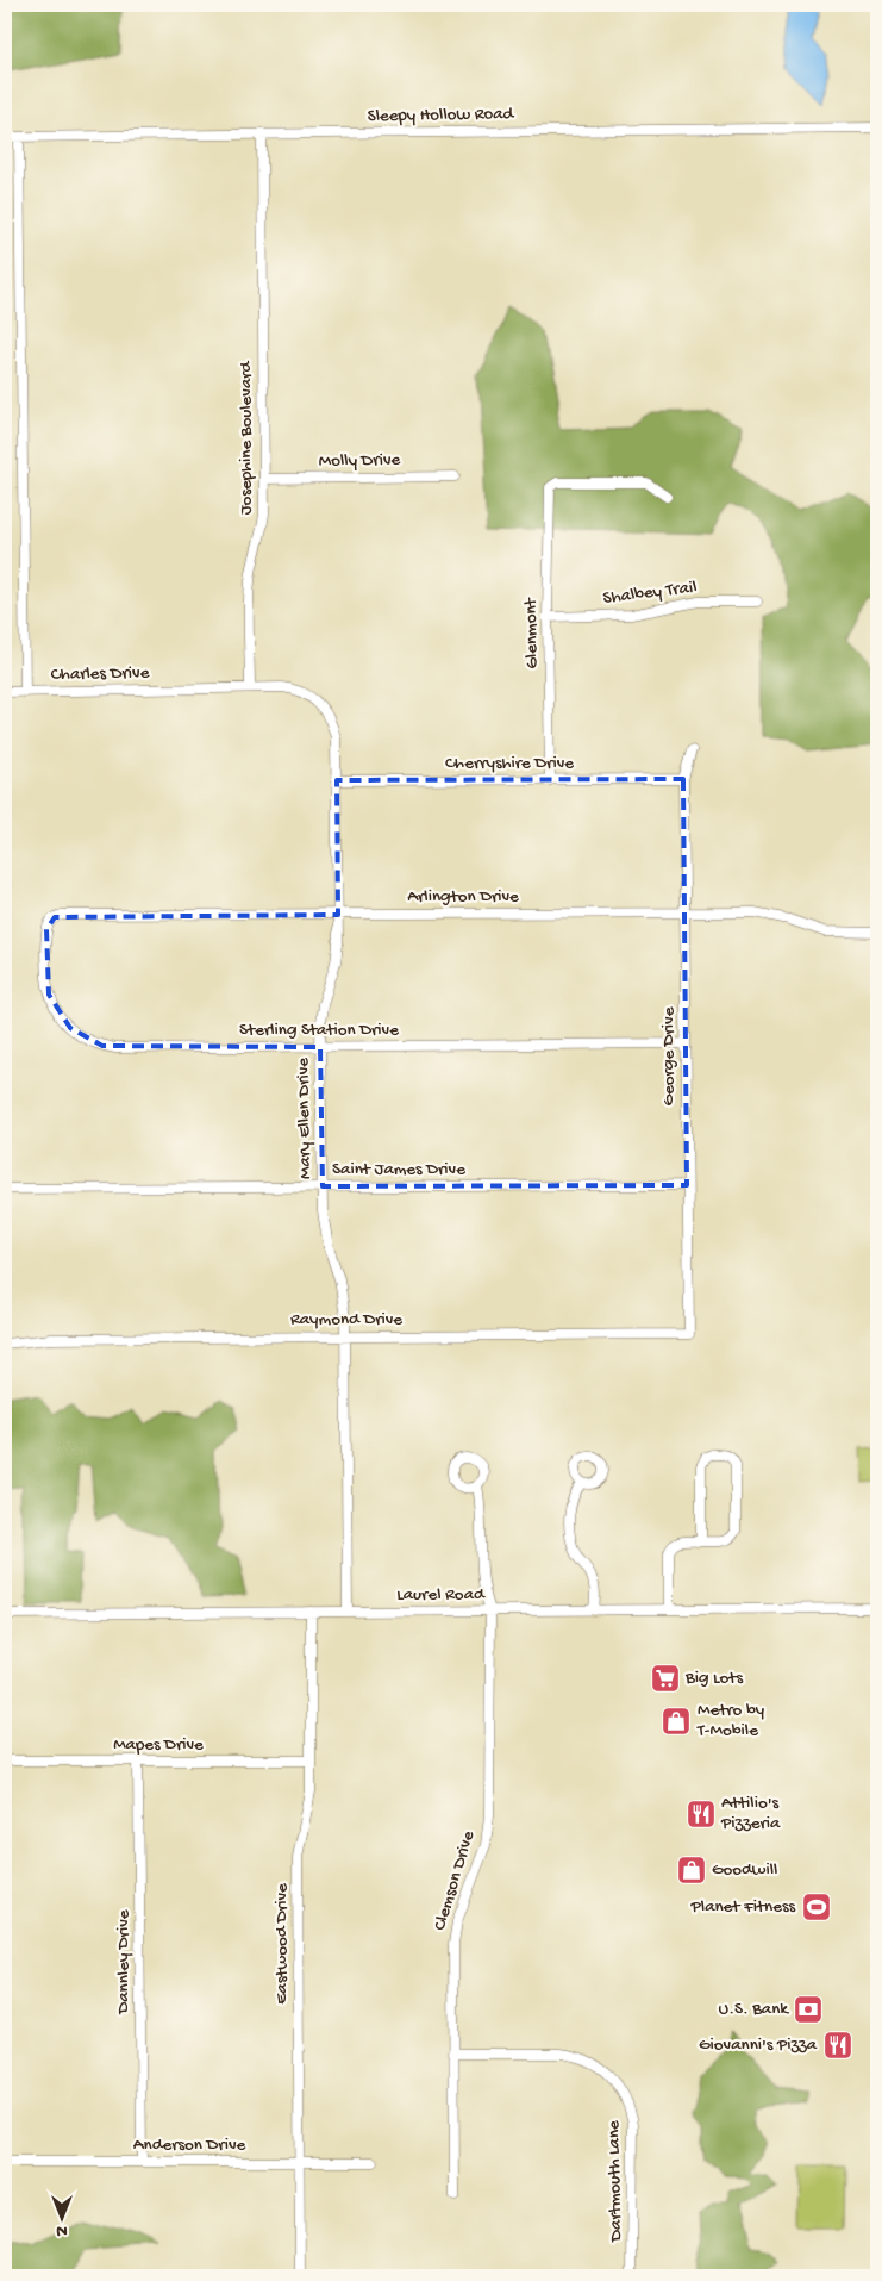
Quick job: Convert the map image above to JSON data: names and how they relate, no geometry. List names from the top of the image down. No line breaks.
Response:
{"streets":{"street":["Sleepy Hollow Road","Josephine Boulevard","Molly Drive","Shalbey Trail","Glenmont","Charles Drive","Cherryshire Drive","Arlington Drive","Sterling Station Drive","George Drive","Mary Ellen Drive","Saint James Drive","Raymond Drive","Laurel Road","Mapes Drive","Clemson Drive","Eastwood Drive","Dannley Drive","Anderson Drive","Dartmouth Lane"]},"crossings":[["Sleepy Hollow Road","Josephine Boulevard"],["Josephine Boulevard","Molly Drive"],["Josephine Boulevard","Charles Drive"],["Josephine Boulevard","Mary Ellen Drive"],["Shalbey Trail","Glenmont"],["Glenmont","Cherryshire Drive"],["Charles Drive","Mary Ellen Drive"],["Cherryshire Drive","George Drive"],["Cherryshire Drive","Mary Ellen Drive"],["Arlington Drive","Sterling Station Drive"],["Arlington Drive","George Drive"],["Arlington Drive","Mary Ellen Drive"],["Sterling Station Drive","George Drive"],["Sterling Station Drive","Mary Ellen Drive"],["George Drive","Saint James Drive"],["George Drive","Raymond Drive"],["Mary Ellen Drive","Saint James Drive"],["Mary Ellen Drive","Raymond Drive"],["Mary Ellen Drive","Laurel Road"],["Laurel Road","Clemson Drive"],["Laurel Road","Eastwood Drive"],["Mapes Drive","Eastwood Drive"],["Mapes Drive","Dannley Drive"],["Clemson Drive","Dartmouth Lane"],["Eastwood Drive","Anderson Drive"],["Dannley Drive","Anderson Drive"]],"places":{"supermarket":["Big Lots"],"shop":["Metro by T-Mobile","Goodwill"],"restaurant":["Attilio's Pizzeria","Giovanni's Pizza"],"sports":["Planet Fitness"],"bank":["U.S. Bank"]},"north":"bottom"}
